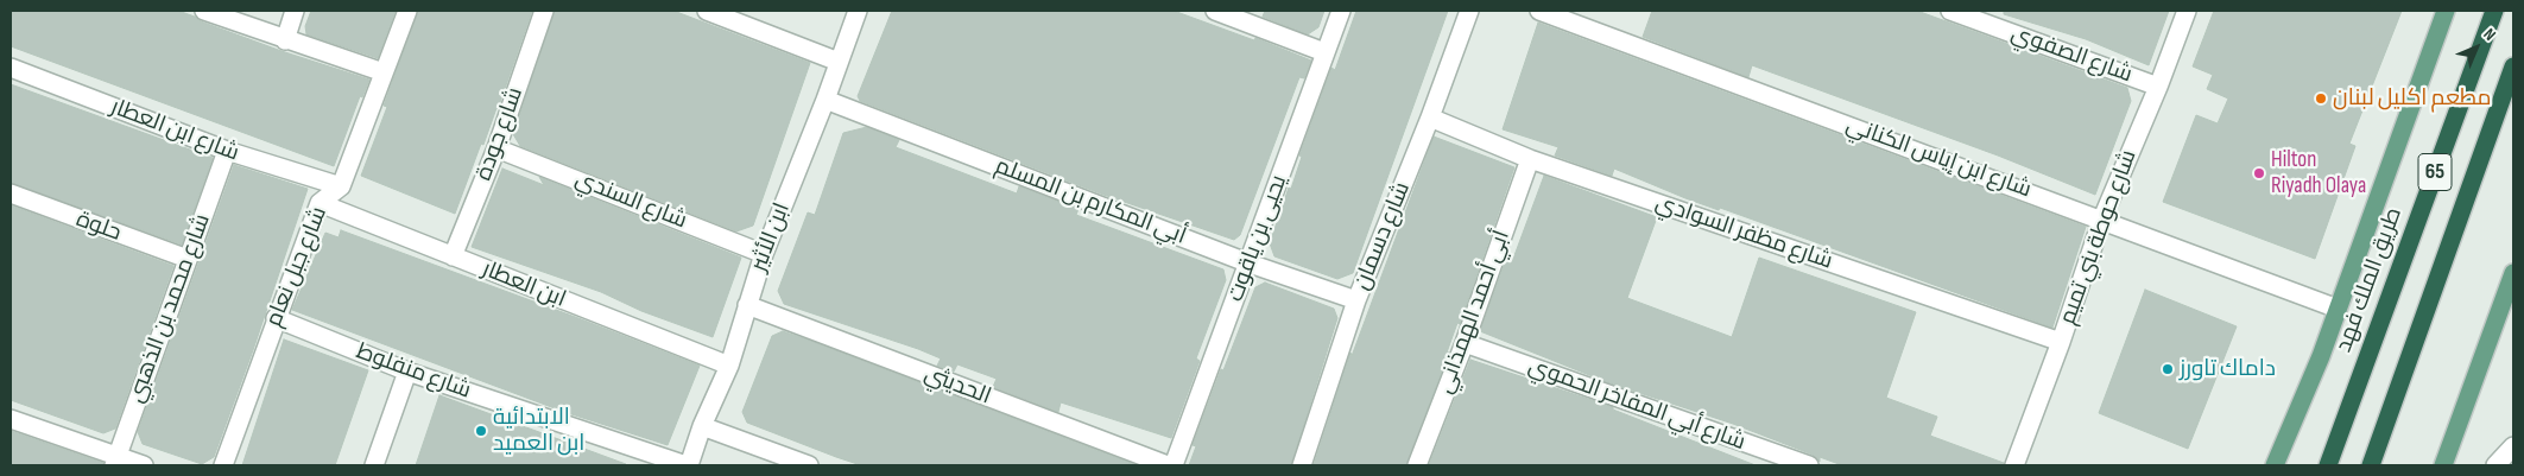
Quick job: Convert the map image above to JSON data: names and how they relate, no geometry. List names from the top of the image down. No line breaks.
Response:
{"streets":{"highway":["65","طريق الملك فهد"],"street":["شارع الصفوي","شارع ابن العطار","شارع جودة","شارع ابن إياس الكناني","شارع السندي","أبي المكارم بن المسلم","حلوة","شارع مظفر السوادي","شارع دسمان","ابن الأثير","شارع حوطة بني تميم","يحيى بن ياقوت","شارع جبل نعام","ابن العطار","شارع محمد بن الذهبي","أبي أحمد الهمذاني","شارع منفلوط","الحديثي","شارع أبي المفاخر الحموي"]},"crossings":[["شارع الصفوي","شارع حوطة بني تميم"],["شارع ابن العطار","شارع جبل نعام"],["شارع ابن العطار","شارع محمد بن الذهبي"],["شارع جودة","شارع السندي"],["شارع جودة","ابن العطار"],["شارع ابن إياس الكناني","شارع حوطة بني تميم"],["شارع السندي","ابن الأثير"],["أبي المكارم بن المسلم","شارع دسمان"],["أبي المكارم بن المسلم","ابن الأثير"],["أبي المكارم بن المسلم","يحيى بن ياقوت"],["حلوة","شارع محمد بن الذهبي"],["شارع مظفر السوادي","شارع دسمان"],["شارع مظفر السوادي","شارع حوطة بني تميم"],["شارع مظفر السوادي","أبي أحمد الهمذاني"],["ابن الأثير","ابن العطار"],["ابن الأثير","شارع منفلوط"],["ابن الأثير","الحديثي"],["شارع جبل نعام","ابن العطار"],["شارع جبل نعام","شارع منفلوط"],["أبي أحمد الهمذاني","شارع أبي المفاخر الحموي"]],"places":["مطعم اكليل لبنان","Hilton Riyadh Olaya","داماك تاورز","الابتدائية ابن العميد"],"north":"top right"}
